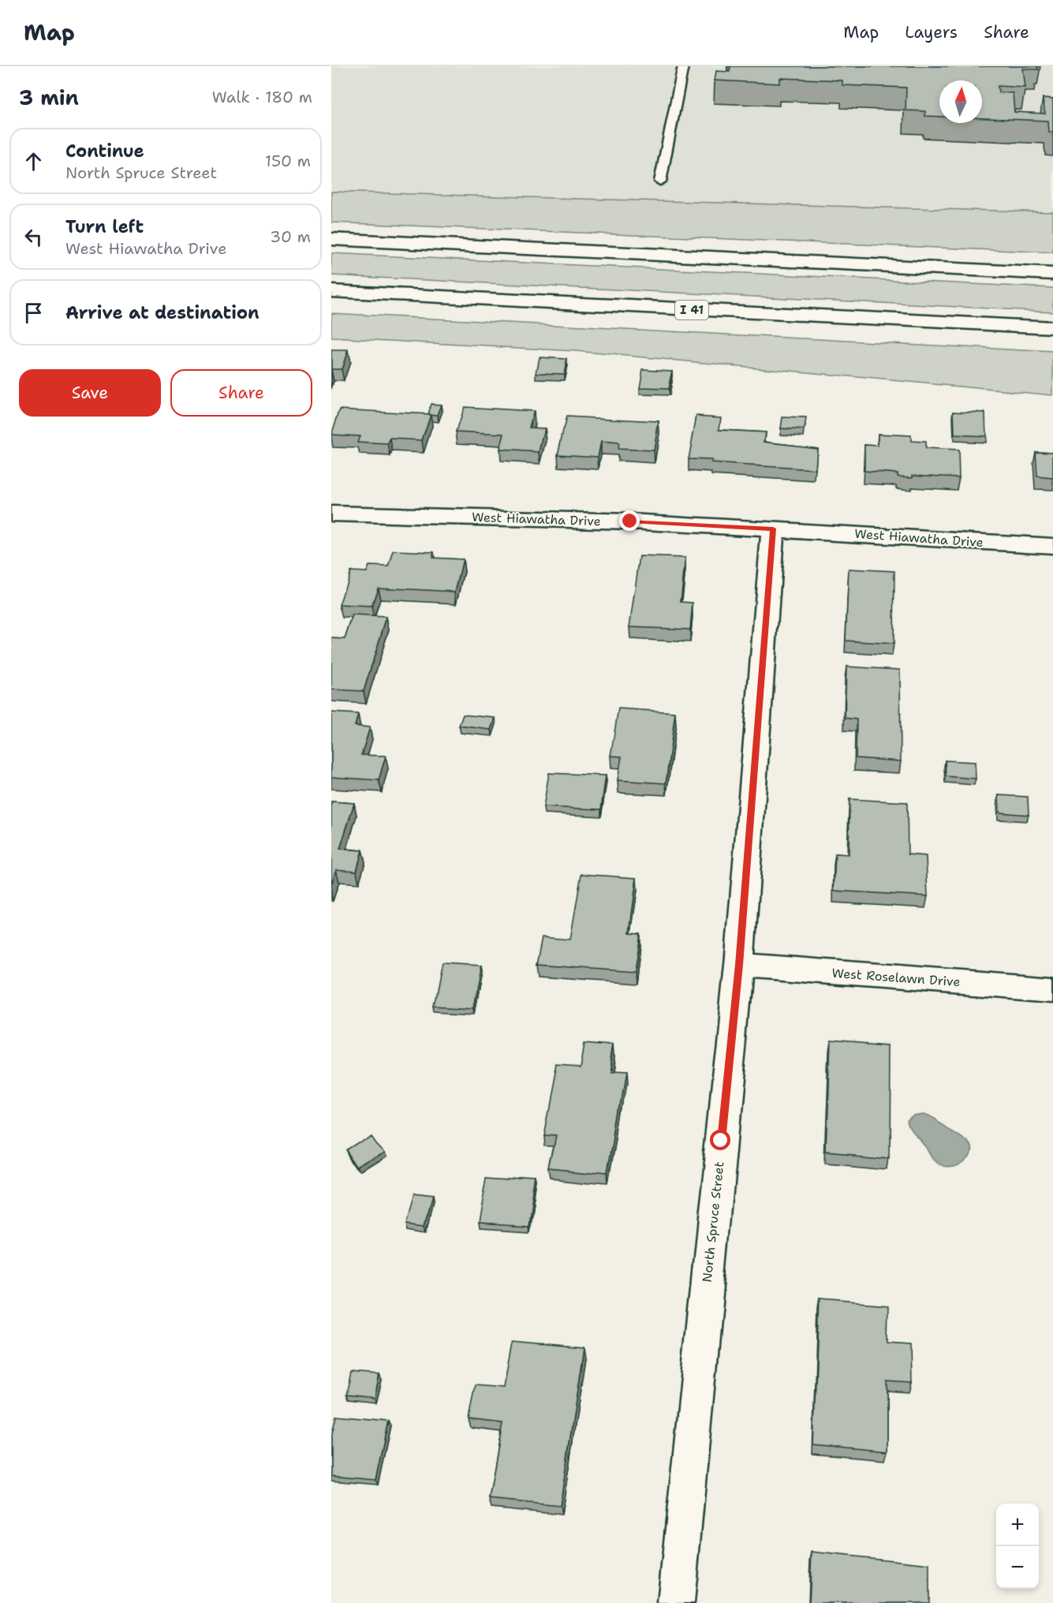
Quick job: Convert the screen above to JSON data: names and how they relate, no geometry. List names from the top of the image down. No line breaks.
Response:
{"streets":{"main road":["I 41","West Hiawatha Drive","West Roselawn Drive","North Spruce Street"]},"crossings":[["West Hiawatha Drive","North Spruce Street"],["West Roselawn Drive","North Spruce Street"]],"north":"top","page":{"header":"Map","nav":["Map","Layers","Share"],"heading":["3 min","Walk · 180 m"],"list":[["Continue","North Spruce Street","150 m"],["Turn left","West Hiawatha Drive","30 m"],"Arrive at destination"],"buttons":["Save","Share"],"map_buttons":["+","−"]}}
